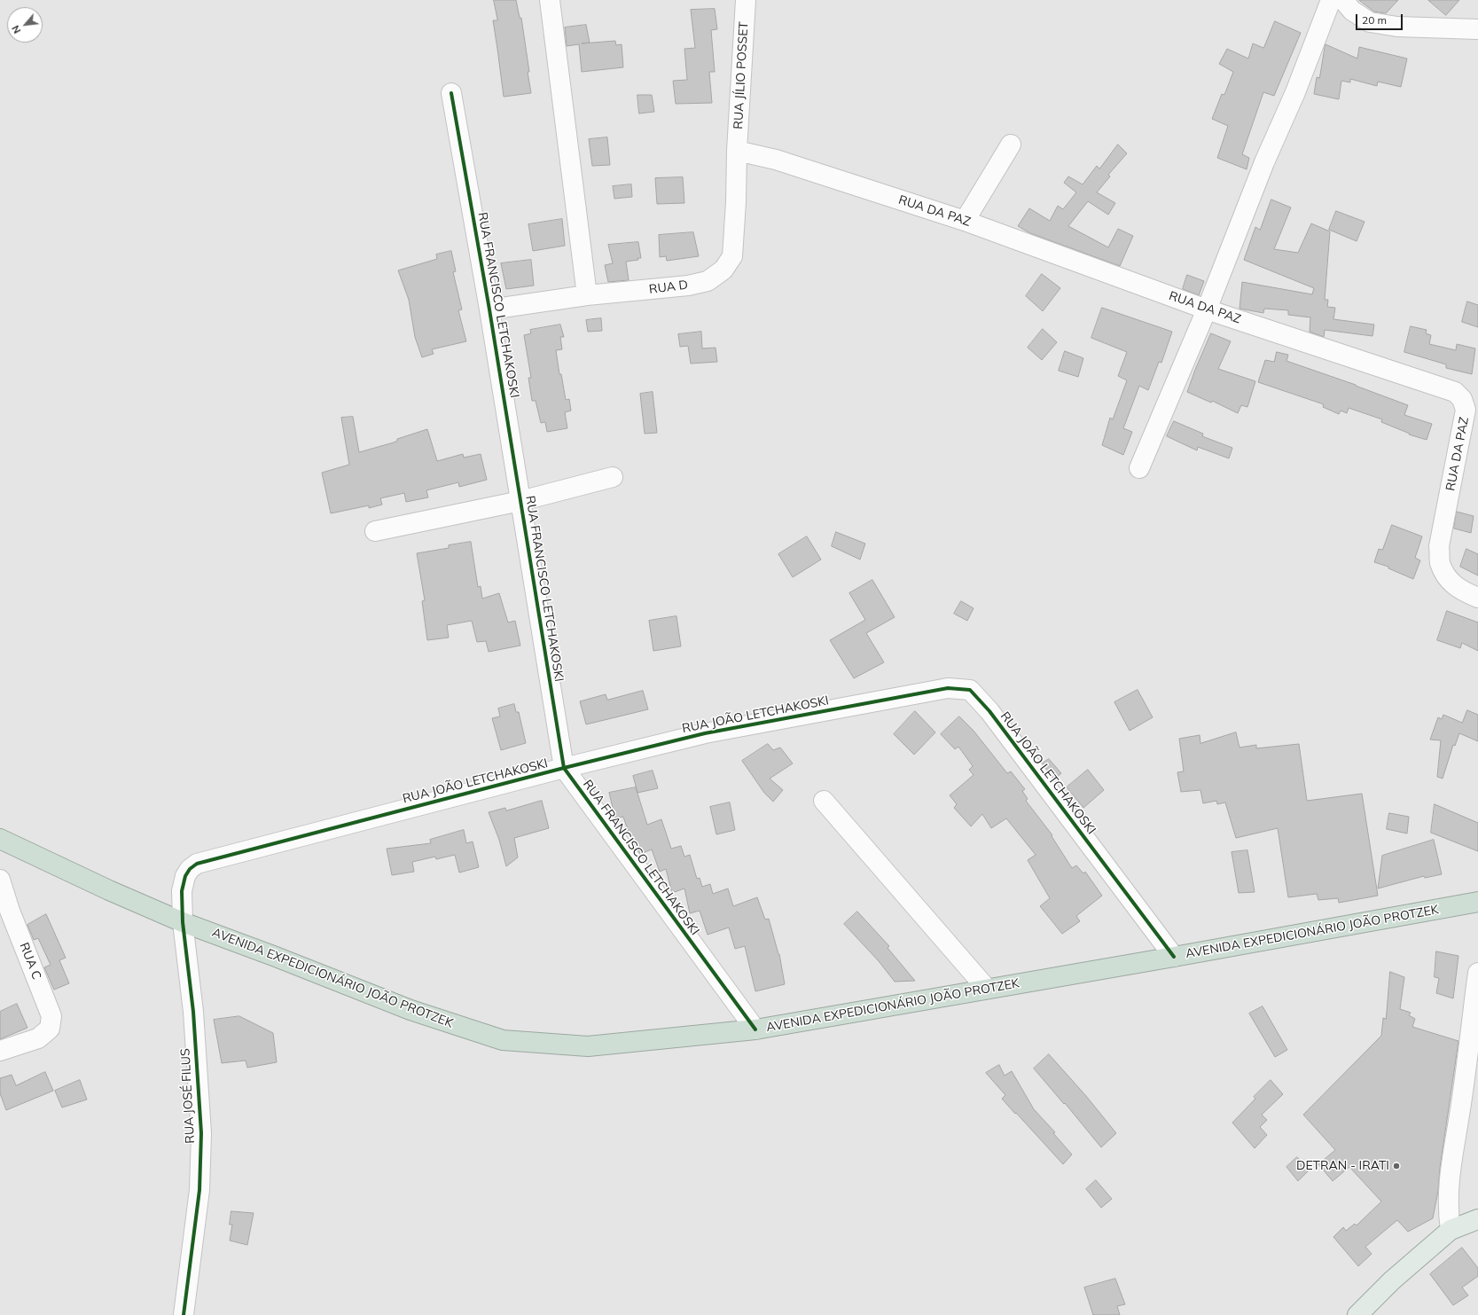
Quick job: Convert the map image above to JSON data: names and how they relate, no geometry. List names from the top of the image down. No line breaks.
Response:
{"streets":{"highway":["AVENIDA EXPEDICIONÁRIO JOÃO PROTZEK"],"street":["RUA JÍLIO POSSET","RUA DA PAZ","RUA D","RUA FRANCISCO LETCHAKOSKI","RUA JOÃO LETCHAKOSKI","RUA C","RUA JOSÉ FILUS"]},"crossings":[["RUA JÍLIO POSSET","RUA DA PAZ"],["RUA JÍLIO POSSET","RUA D"],["RUA DA PAZ","RUA D"],["RUA D","RUA FRANCISCO LETCHAKOSKI"],["RUA FRANCISCO LETCHAKOSKI","RUA JOÃO LETCHAKOSKI"],["RUA FRANCISCO LETCHAKOSKI","AVENIDA EXPEDICIONÁRIO JOÃO PROTZEK"],["RUA JOÃO LETCHAKOSKI","AVENIDA EXPEDICIONÁRIO JOÃO PROTZEK"],["RUA JOÃO LETCHAKOSKI","RUA JOSÉ FILUS"],["AVENIDA EXPEDICIONÁRIO JOÃO PROTZEK","RUA JOSÉ FILUS"]],"places":["DETRAN - IRATI"],"scale_bar":"20 m","north":"bottom left"}
